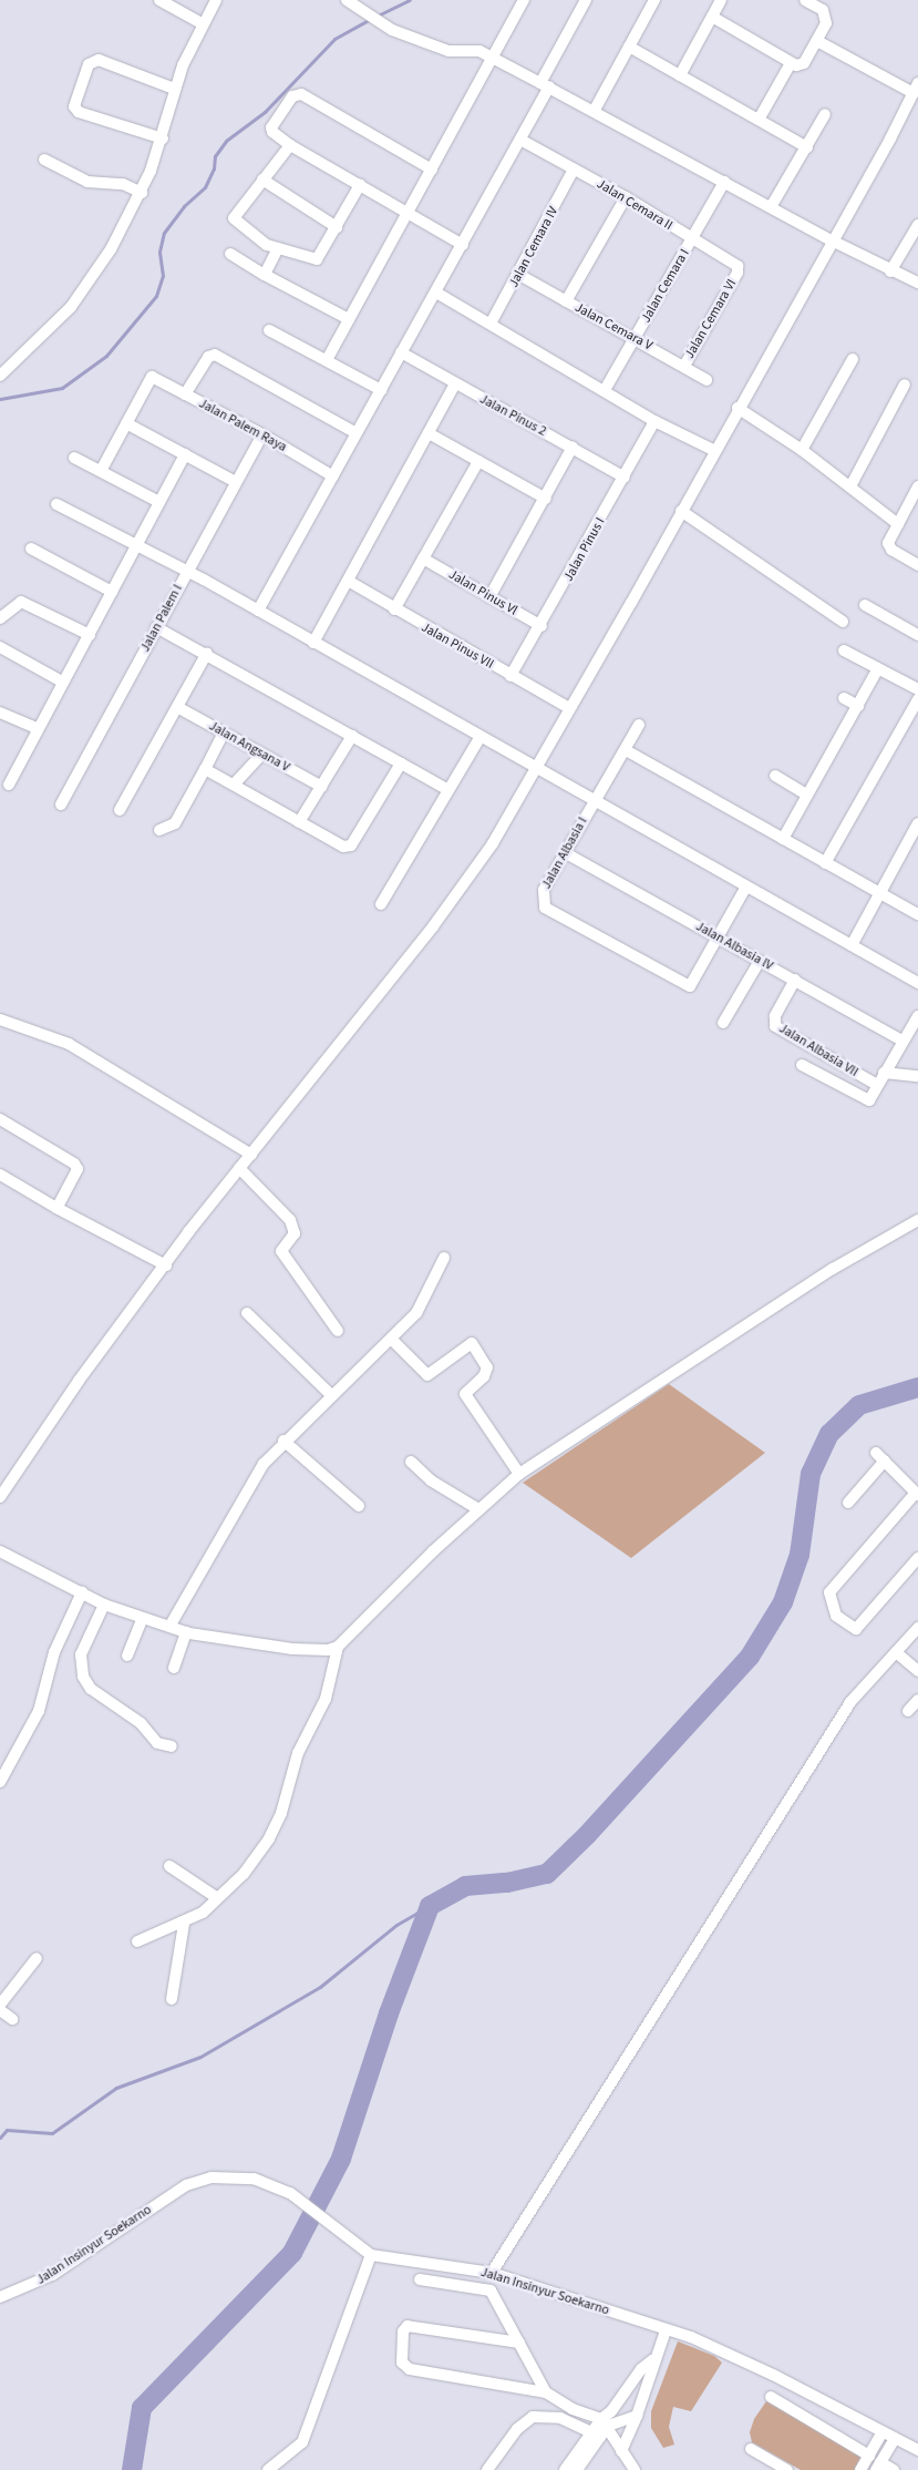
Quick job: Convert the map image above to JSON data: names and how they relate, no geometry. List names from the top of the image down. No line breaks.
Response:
{"streets":{"street":["Jalan Cemara II","Jalan Cemara IV","Jalan Cemara I","Jalan Cemara VI","Jalan Cemara V","Jalan Pinus 2","Jalan Palem Raya","Jalan Pinus I","Jalan Pinus Vl","Jalan Palem I","Jalan Pinus VII","Jalan Angsana V","Jalan Albasia I","Jalan Albasia lV","Jalan Albasia VII","Jalan Insinyur Soekarno"]},"crossings":[["Jalan Cemara II","Jalan Cemara IV"],["Jalan Cemara II","Jalan Cemara I"],["Jalan Cemara II","Jalan Cemara VI"],["Jalan Cemara IV","Jalan Cemara V"],["Jalan Cemara I","Jalan Cemara V"],["Jalan Cemara VI","Jalan Cemara V"],["Jalan Pinus 2","Jalan Pinus I"],["Jalan Palem Raya","Jalan Palem I"],["Jalan Pinus I","Jalan Pinus Vl"],["Jalan Pinus I","Jalan Pinus VII"],["Jalan Albasia I","Jalan Albasia lV"],["Jalan Albasia lV","Jalan Albasia VII"]]}
